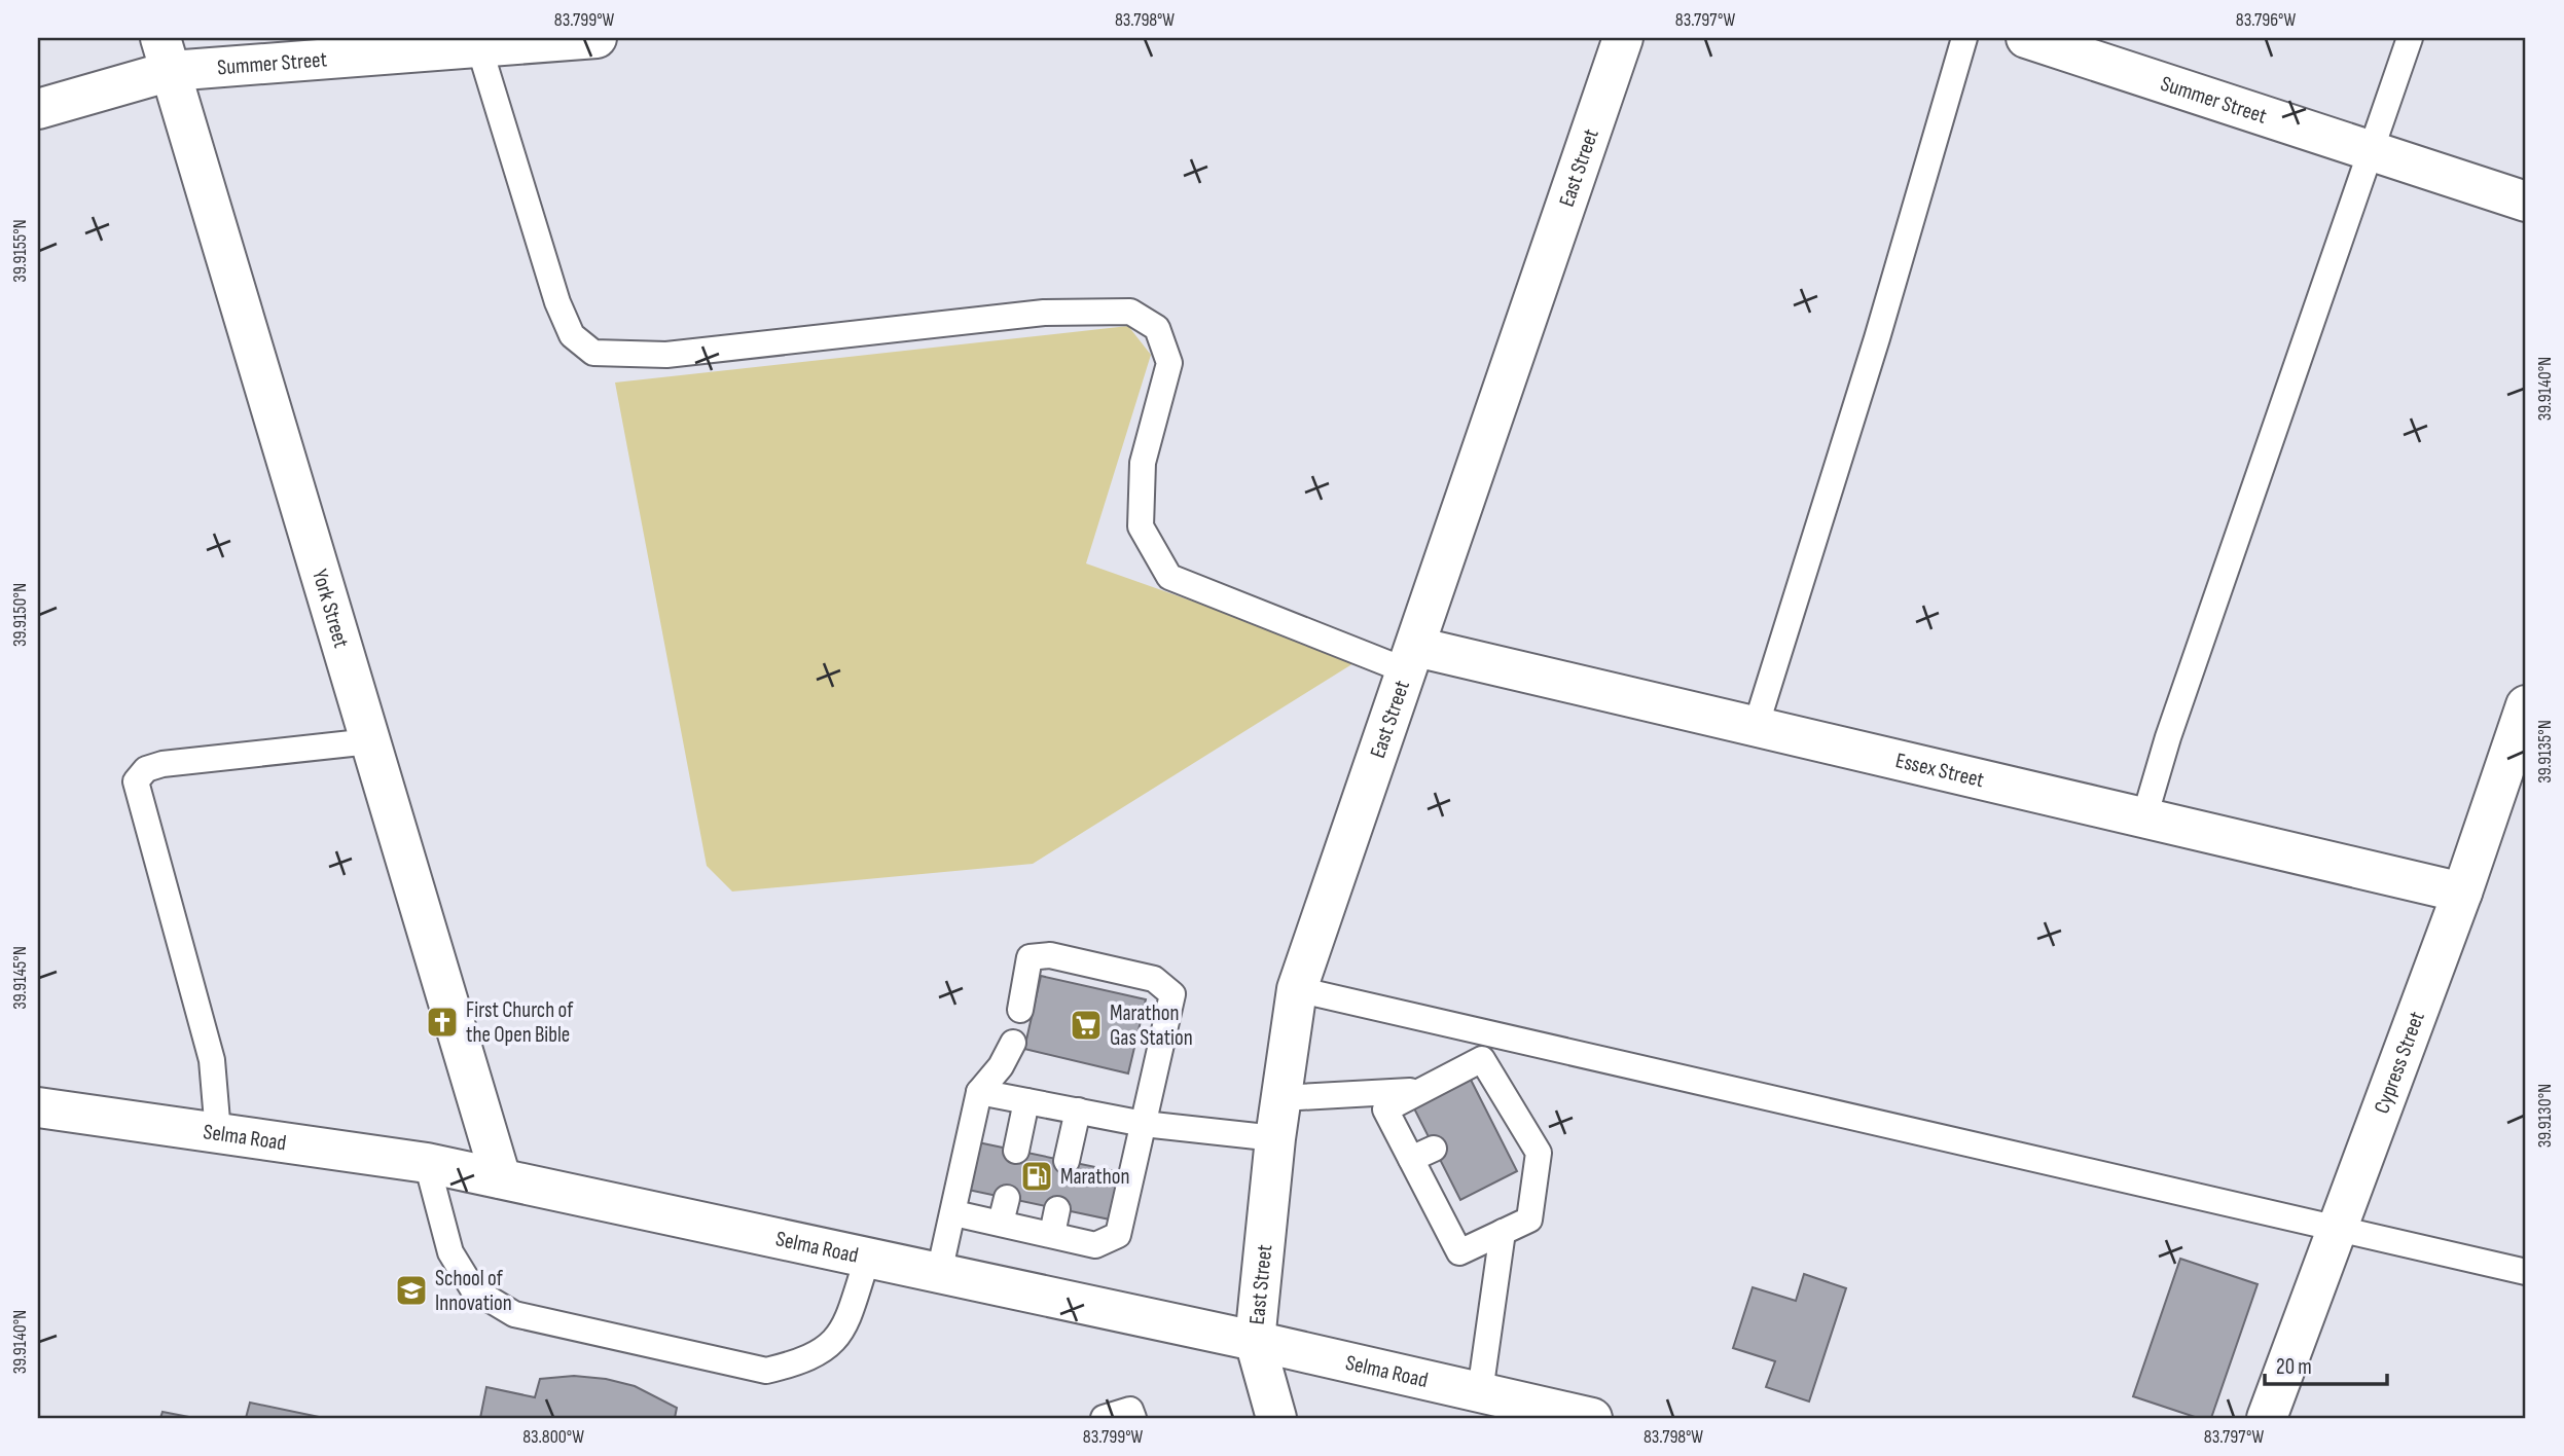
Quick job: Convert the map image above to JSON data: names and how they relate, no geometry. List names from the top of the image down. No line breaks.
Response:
{"streets":{"street":["Summer Street","East Street","York Street","Essex Street","Cypress Street","Selma Road"]},"crossings":[["Summer Street","York Street"],["East Street","Essex Street"],["East Street","Selma Road"],["York Street","Selma Road"],["Essex Street","Cypress Street"]],"places":{"church":["First Church of the Open Bible"],"supermarket":["Marathon Gas Station"],"fuel station":["Marathon"],"school or university":["School of Innovation"]},"scale_bar":"20 m","coordinates":["83.799°W","83.798°W","83.797°W","83.796°W","39.9155°N","39.9140°N","39.9150°N","39.9135°N","39.9145°N","39.9130°N","83.800°W"]}
